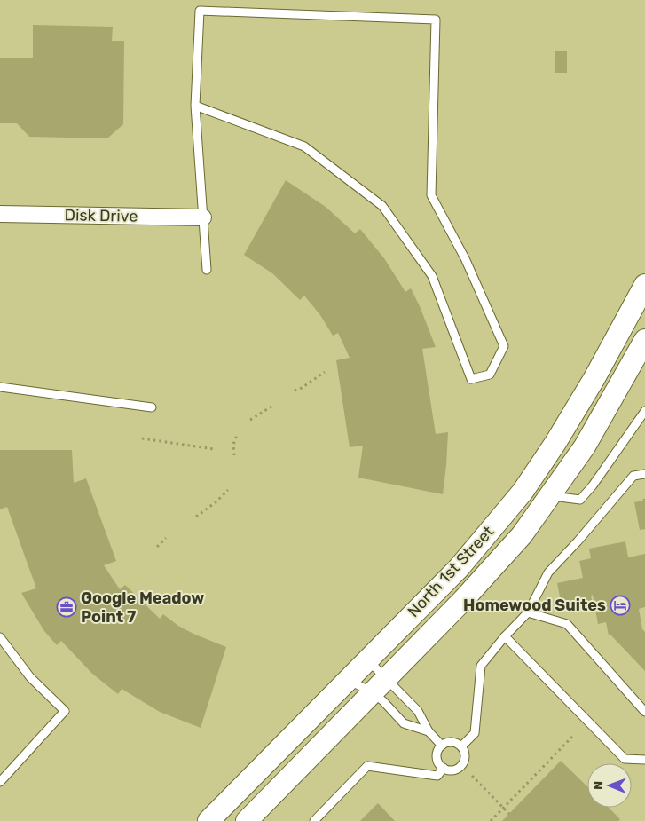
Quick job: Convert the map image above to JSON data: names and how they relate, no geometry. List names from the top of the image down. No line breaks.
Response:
{"streets":{"main road":["North 1st Street"],"street":["Disk Drive"]},"places":{"hotel":["Homewood Suites"],"office":["Google Meadow Point 7"]},"north":"left"}
